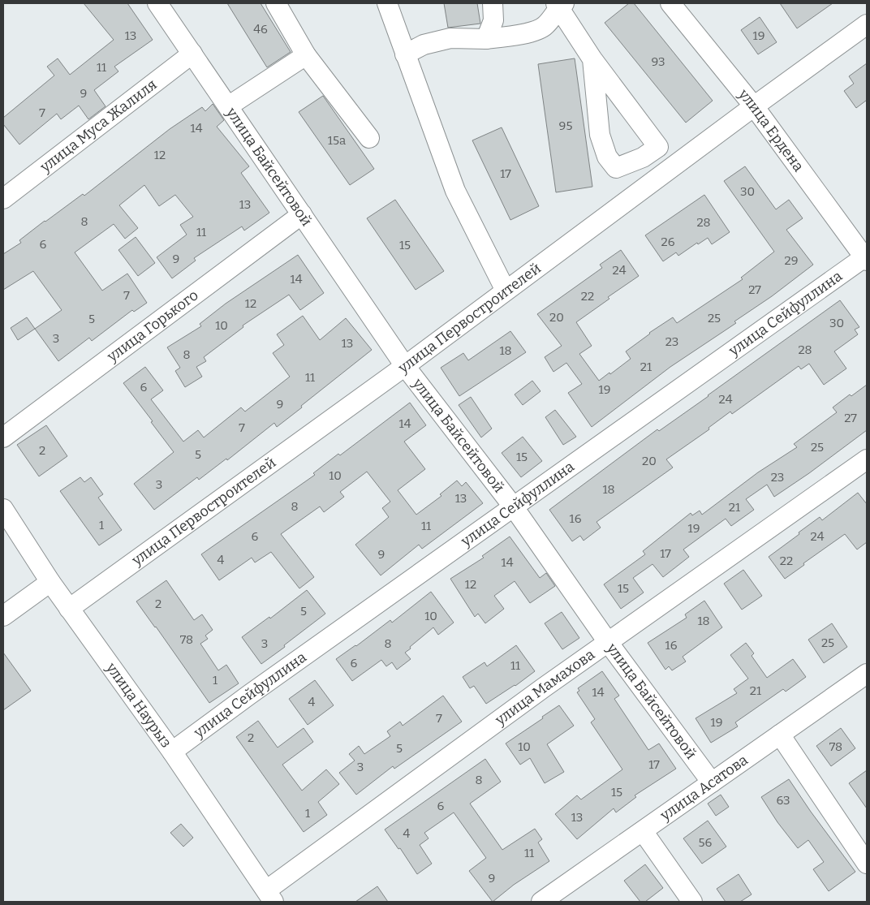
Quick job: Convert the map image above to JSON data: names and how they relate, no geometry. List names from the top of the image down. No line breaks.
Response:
{"streets":{"street":["улица Муса Жалиля","улица Ердена","улица Байсейтовой","улица Сейфуллина","улица Первостроителей","улица Горького","улица Мамахова","улица Наурыз","улица Асатова"]},"crossings":[["улица Муса Жалиля","улица Байсейтовой"],["улица Ердена","улица Сейфуллина"],["улица Ердена","улица Первостроителей"],["улица Байсейтовой","улица Сейфуллина"],["улица Байсейтовой","улица Первостроителей"],["улица Байсейтовой","улица Горького"],["улица Байсейтовой","улица Мамахова"],["улица Байсейтовой","улица Асатова"],["улица Сейфуллина","улица Наурыз"],["улица Первостроителей","улица Наурыз"],["улица Мамахова","улица Наурыз"]],"house_numbers":["46","13","19","93","11","9","7","95","14","15а","12","17","30","13","8","28","11","26","6","15","9","29","24","14","27","7","22","12","20","25","5","30","10","3","23","13","28","18","8","21","11","6","19","24","9","27","14","7","25","2","5","15","20","10","23","3","18","13","8","21","16","1","11","19","6","24","17","9","4","22","14","12","15","2","5","10","18","78","25","3","8","16","6","11","1","21","14","4","7","19","2","10","78","5","17","3","8","15","63","6","1","13","4","56","11","9"]}
